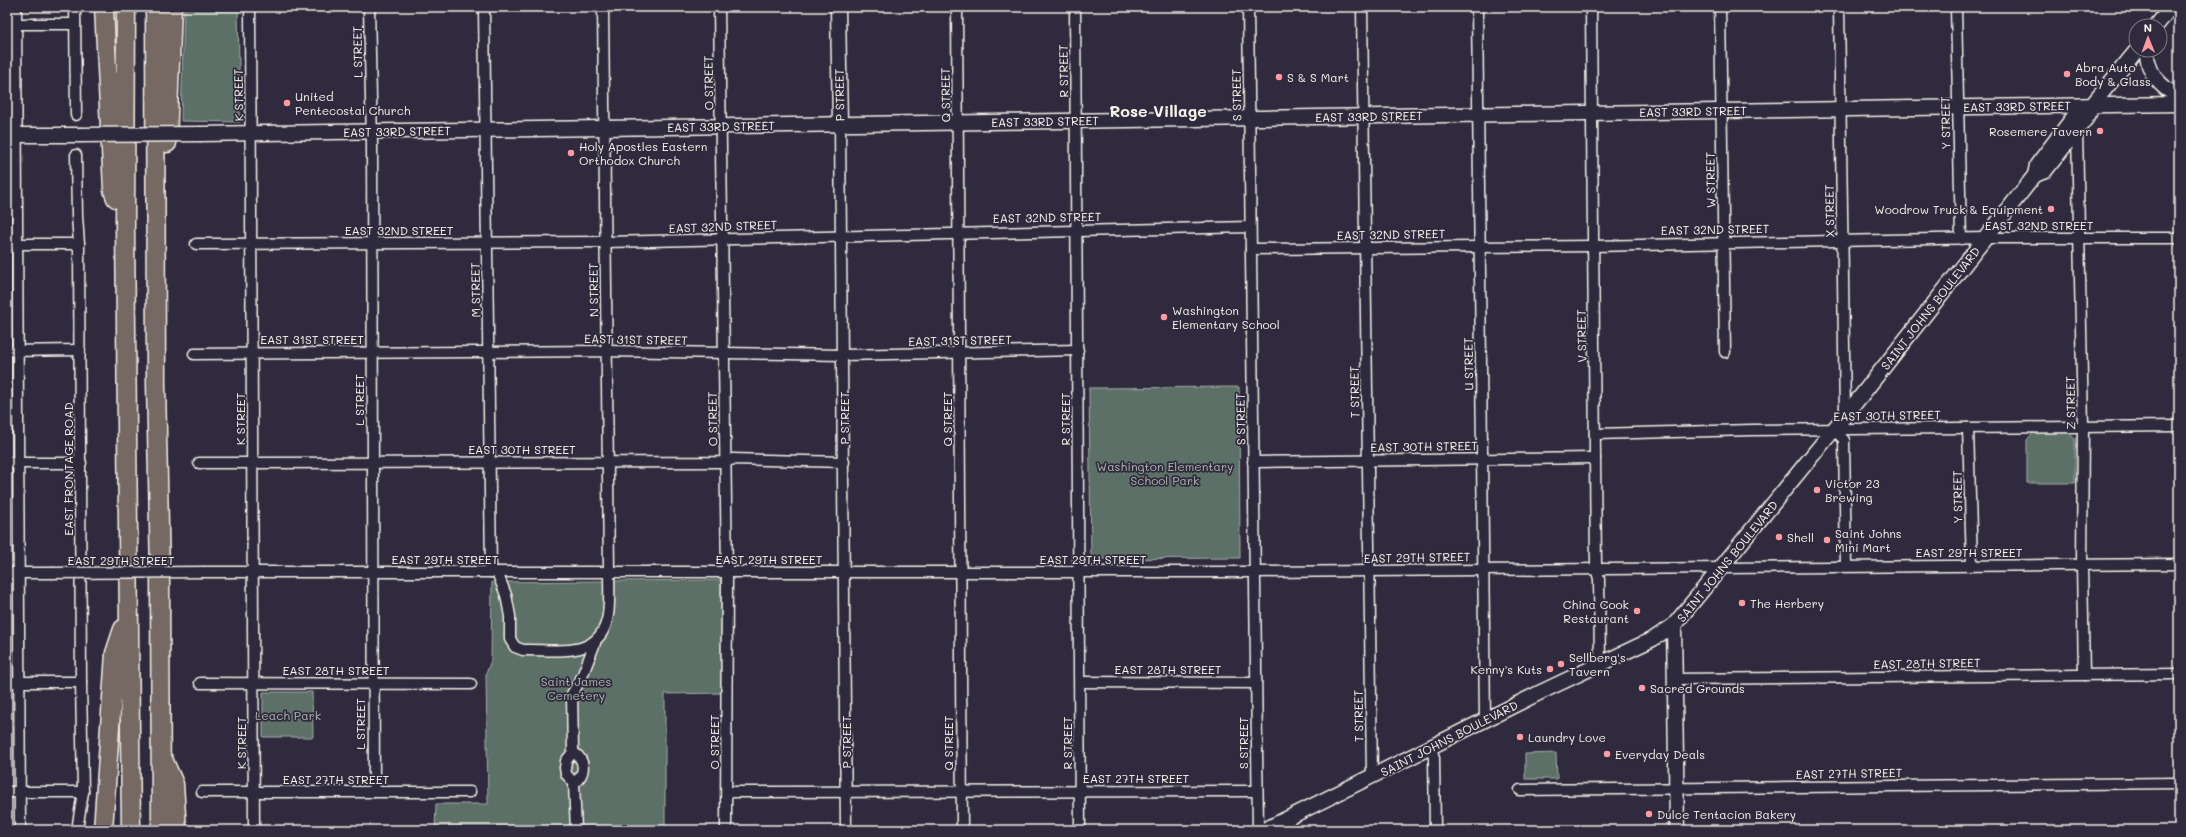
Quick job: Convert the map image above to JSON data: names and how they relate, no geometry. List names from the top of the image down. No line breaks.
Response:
{"streets":{"street":["L STREET","R STREET","O STREET","K STREET","P STREET","Q STREET","S STREET","EAST 33RD STREET","Y STREET","W STREET","X STREET","EAST 32ND STREET","M STREET","N STREET","SAINT JOHNS BOULEVARD","V STREET","EAST 31ST STREET","U STREET","T STREET","Z STREET","EAST 30TH STREET","EAST FRONTAGE ROAD","EAST 29TH STREET","EAST 28TH STREET","EAST 27TH STREET"]},"crossings":[["L STREET","EAST 33RD STREET"],["L STREET","EAST 32ND STREET"],["L STREET","EAST 31ST STREET"],["L STREET","EAST 30TH STREET"],["L STREET","EAST 29TH STREET"],["L STREET","EAST 28TH STREET"],["L STREET","EAST 27TH STREET"],["R STREET","EAST 33RD STREET"],["R STREET","EAST 32ND STREET"],["R STREET","EAST 31ST STREET"],["R STREET","EAST 29TH STREET"],["R STREET","EAST 28TH STREET"],["R STREET","EAST 27TH STREET"],["O STREET","EAST 33RD STREET"],["O STREET","EAST 32ND STREET"],["O STREET","EAST 31ST STREET"],["O STREET","EAST 30TH STREET"],["O STREET","EAST 29TH STREET"],["O STREET","EAST 27TH STREET"],["K STREET","EAST 33RD STREET"],["K STREET","EAST 32ND STREET"],["K STREET","EAST 31ST STREET"],["K STREET","EAST 30TH STREET"],["K STREET","EAST 29TH STREET"],["K STREET","EAST 28TH STREET"],["K STREET","EAST 27TH STREET"],["P STREET","EAST 33RD STREET"],["P STREET","EAST 32ND STREET"],["P STREET","EAST 31ST STREET"],["P STREET","EAST 30TH STREET"],["P STREET","EAST 29TH STREET"],["P STREET","EAST 27TH STREET"],["Q STREET","EAST 33RD STREET"],["Q STREET","EAST 32ND STREET"],["Q STREET","EAST 31ST STREET"],["Q STREET","EAST 29TH STREET"],["Q STREET","EAST 27TH STREET"],["S STREET","EAST 33RD STREET"],["S STREET","EAST 32ND STREET"],["S STREET","EAST 30TH STREET"],["S STREET","EAST 29TH STREET"],["S STREET","EAST 28TH STREET"],["S STREET","EAST 27TH STREET"],["EAST 33RD STREET","Y STREET"],["EAST 33RD STREET","W STREET"],["EAST 33RD STREET","X STREET"],["EAST 33RD STREET","M STREET"],["EAST 33RD STREET","N STREET"],["EAST 33RD STREET","SAINT JOHNS BOULEVARD"],["EAST 33RD STREET","V STREET"],["EAST 33RD STREET","U STREET"],["EAST 33RD STREET","T STREET"],["Y STREET","EAST 32ND STREET"],["Y STREET","EAST 30TH STREET"],["Y STREET","EAST 29TH STREET"],["W STREET","EAST 32ND STREET"],["X STREET","EAST 32ND STREET"],["X STREET","SAINT JOHNS BOULEVARD"],["EAST 32ND STREET","M STREET"],["EAST 32ND STREET","N STREET"],["EAST 32ND STREET","SAINT JOHNS BOULEVARD"],["EAST 32ND STREET","V STREET"],["EAST 32ND STREET","U STREET"],["EAST 32ND STREET","T STREET"],["EAST 32ND STREET","Z STREET"],["M STREET","EAST 31ST STREET"],["M STREET","EAST 30TH STREET"],["M STREET","EAST 29TH STREET"],["N STREET","EAST 31ST STREET"],["N STREET","EAST 30TH STREET"],["N STREET","EAST 29TH STREET"],["SAINT JOHNS BOULEVARD","V STREET"],["SAINT JOHNS BOULEVARD","U STREET"],["SAINT JOHNS BOULEVARD","T STREET"],["SAINT JOHNS BOULEVARD","Z STREET"],["SAINT JOHNS BOULEVARD","EAST 30TH STREET"],["SAINT JOHNS BOULEVARD","EAST 29TH STREET"],["V STREET","EAST 30TH STREET"],["V STREET","EAST 29TH STREET"],["U STREET","EAST 30TH STREET"],["U STREET","EAST 29TH STREET"],["T STREET","EAST 30TH STREET"],["T STREET","EAST 29TH STREET"],["Z STREET","EAST 30TH STREET"],["Z STREET","EAST 29TH STREET"],["Z STREET","EAST 28TH STREET"]],"districts":["Rose Village"],"parks":["Washington Elementary School Park","Saint James Cemetery","Leach Park"],"places":["Abra Auto Body & Glass","S & S Mart","United Pentecostal Church","Rosemere Tavern","Holy Apostles Eastern Orthodox Church","Woodrow Truck & Equipment","Washington Elementary School","Victor 23 Brewing","Shell","Saint Johns Mini Mart","The Herbery","China Cook Restaurant","Sellberg's Tavern","Kenny's Kuts","Sacred Grounds","Laundry Love","Everyday Deals","Dulce Tentacion Bakery"],"north":"top"}
